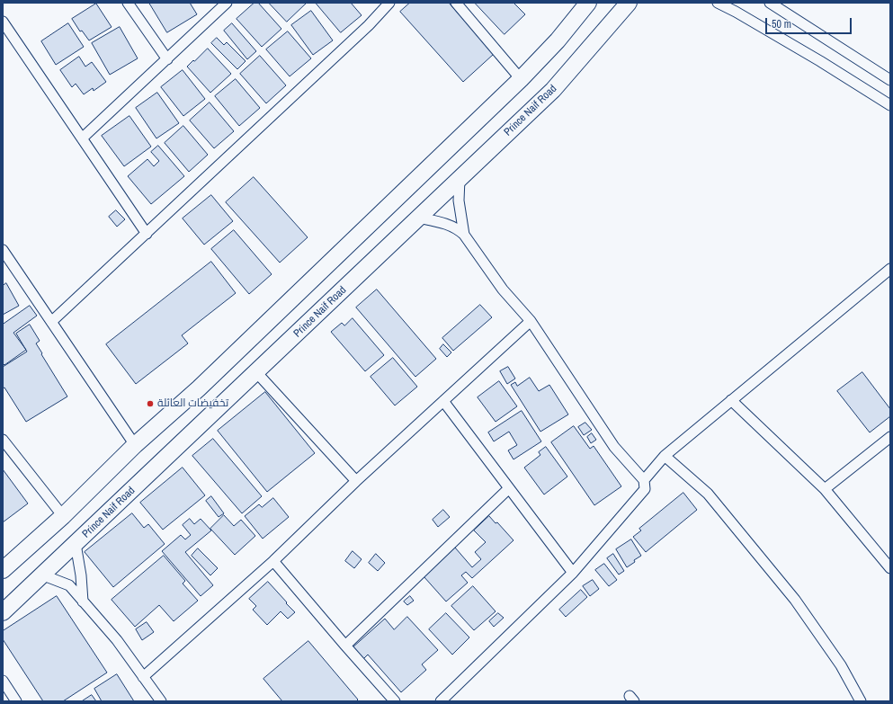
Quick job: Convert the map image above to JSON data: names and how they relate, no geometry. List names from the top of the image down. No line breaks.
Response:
{"streets":{"main road":["Prince Naif Road"]},"places":["تخفيضات العائلة"],"scale_bar":"50 m"}
